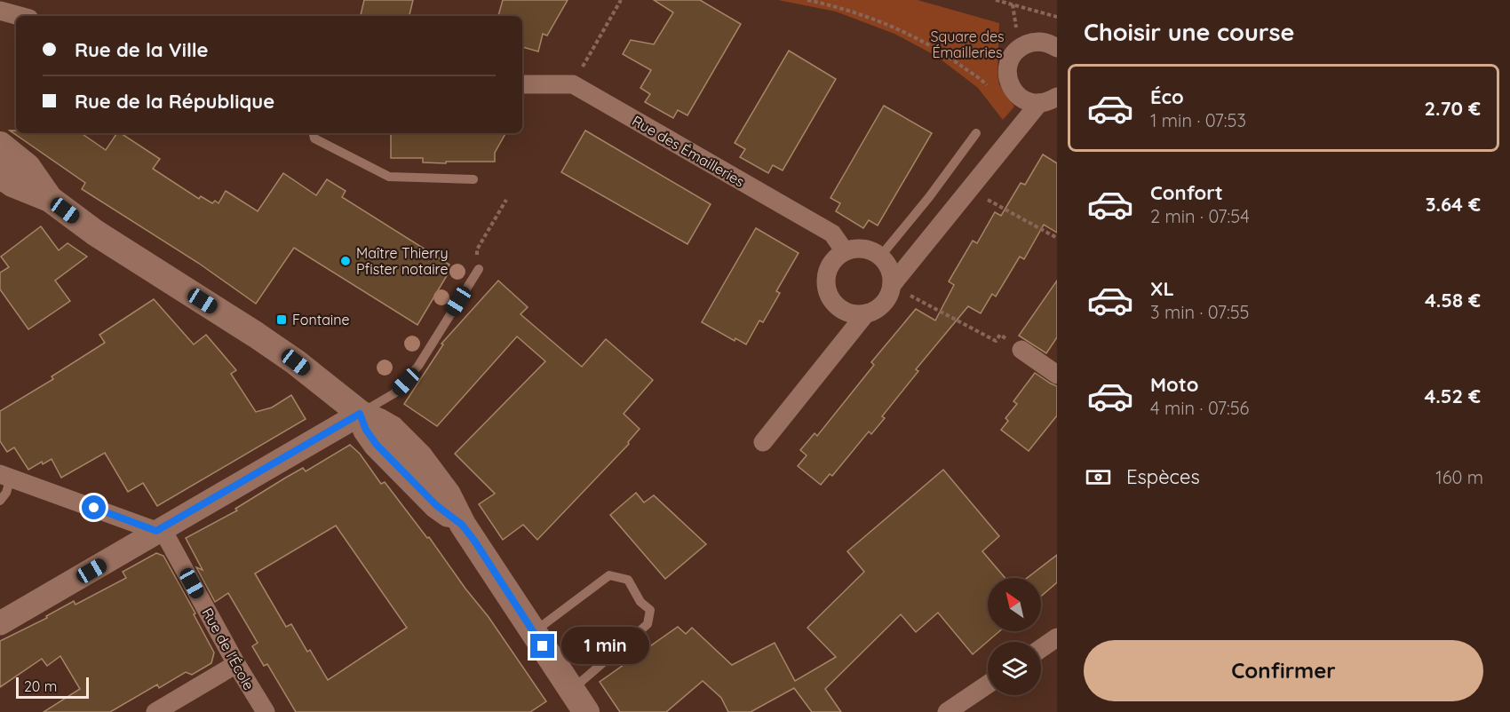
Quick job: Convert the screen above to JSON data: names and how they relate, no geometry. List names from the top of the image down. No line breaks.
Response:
{"streets":{"street":["Rue des Émailleries","Rue de l'École"]},"parks":["Square des Émailleries"],"places":{"other":["Maître Thierry Pfister notaire"],"transit":["Fontaine"]},"scale_bar":"20 m","north":"top left","page":{"heading":"Choisir une course","banner":["Rue de la Ville","Rue de la République"],"list":[{"name":"Éco","note":"1 min · 07:53","value":"2.70 €"},{"name":"Confort","note":"2 min · 07:54","value":"3.64 €"},{"name":"XL","note":"3 min · 07:55","value":"4.58 €"},{"name":"Moto","note":"4 min · 07:56","value":"4.52 €"}],"pay":["Espèces","160 m"],"bubble":"1 min","buttons":"Confirmer","scale":"20 m"}}
